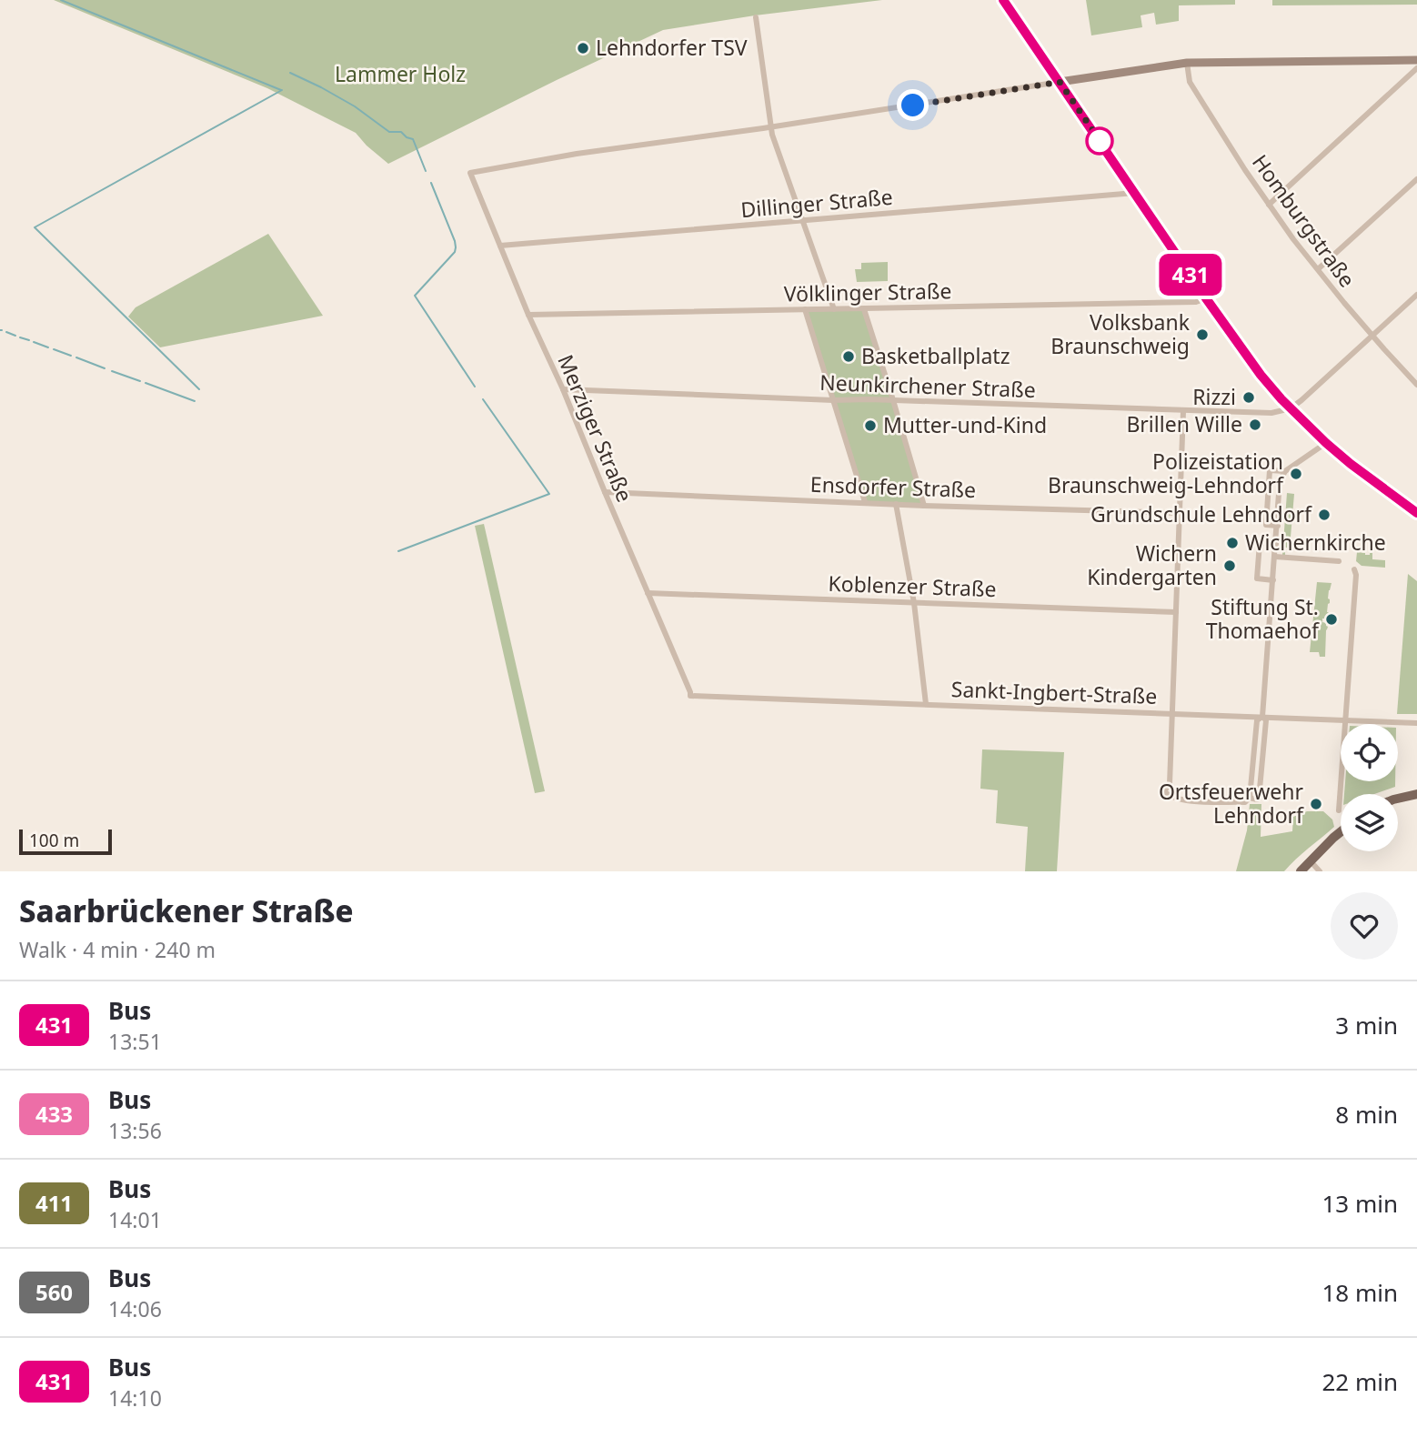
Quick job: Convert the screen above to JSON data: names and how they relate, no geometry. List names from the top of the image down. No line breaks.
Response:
{"streets":{"street":["Dillinger Straße","Homburgstraße","Völklinger Straße","Neunkirchener Straße","Merziger Straße","Ensdorfer Straße","Koblenzer Straße","Sankt-Ingbert-Straße"]},"crossings":[["Dillinger Straße","Merziger Straße"],["Völklinger Straße","Merziger Straße"],["Neunkirchener Straße","Merziger Straße"],["Merziger Straße","Ensdorfer Straße"],["Merziger Straße","Koblenzer Straße"],["Merziger Straße","Sankt-Ingbert-Straße"]],"parks":["Lammer Holz"],"places":["Lehndorfer TSV","Volksbank Braunschweig","Basketballplatz","Rizzi","Brillen Wille","Mutter-und-Kind","Polizeistation Braunschweig-Lehndorf","Grundschule Lehndorf","Wichernkirche","Wichern Kindergarten","Stiftung St. Thomaehof","Ortsfeuerwehr Lehndorf"],"lines":["bus line 431"],"scale_bar":"100 m","page":{"on_map":"431","scale":"100 m","heading":["Saarbrückener Straße","Walk · 4 min · 240 m"],"list":[{"mark":"431","name":"Bus","note":"13:51","value":"3 min"},{"mark":"433","name":"Bus","note":"13:56","value":"8 min"},{"mark":"411","name":"Bus","note":"14:01","value":"13 min"},{"mark":"560","name":"Bus","note":"14:06","value":"18 min"},{"mark":"431","name":"Bus","note":"14:10","value":"22 min"}]}}
